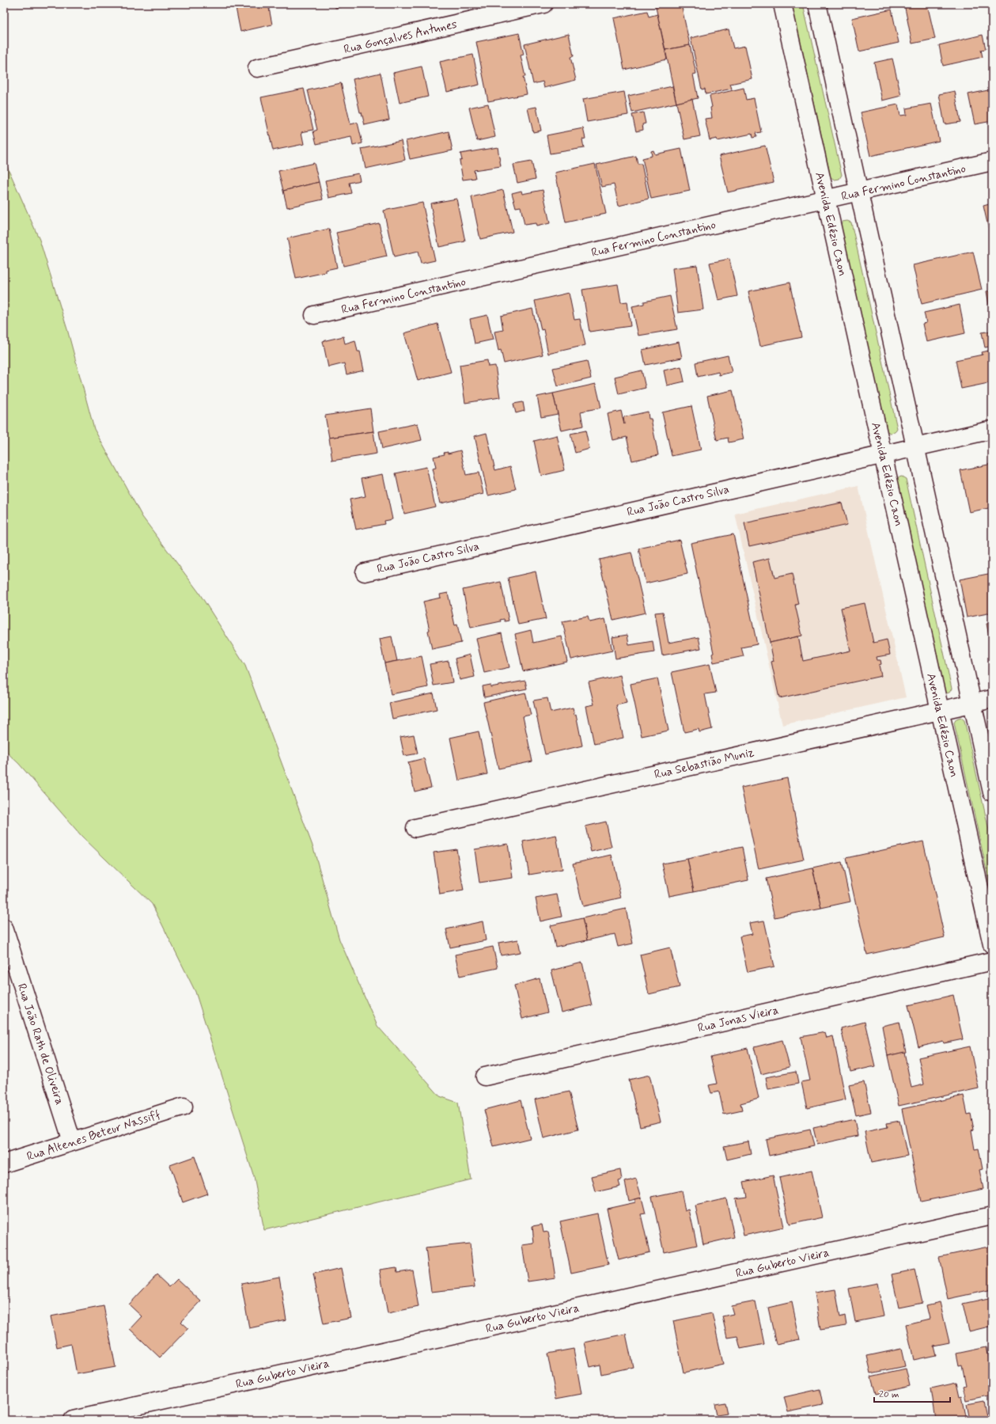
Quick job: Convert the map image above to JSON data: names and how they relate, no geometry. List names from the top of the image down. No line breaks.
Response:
{"streets":{"street":["Rua Gonçalves Antunes","Rua Fermino Constantino","Avenida Edézio Caon","Rua João Castro Silva","Rua Sebastião Muniz","Rua Jonas Vieira","Rua João Rath de Oliveira","Rua Altenes Beteur Nassiff","Rua Guberto Vieira"]},"crossings":[["Rua Fermino Constantino","Avenida Edézio Caon"],["Avenida Edézio Caon","Rua João Castro Silva"],["Avenida Edézio Caon","Rua Sebastião Muniz"],["Rua João Rath de Oliveira","Rua Altenes Beteur Nassiff"]],"scale_bar":"20 m"}
